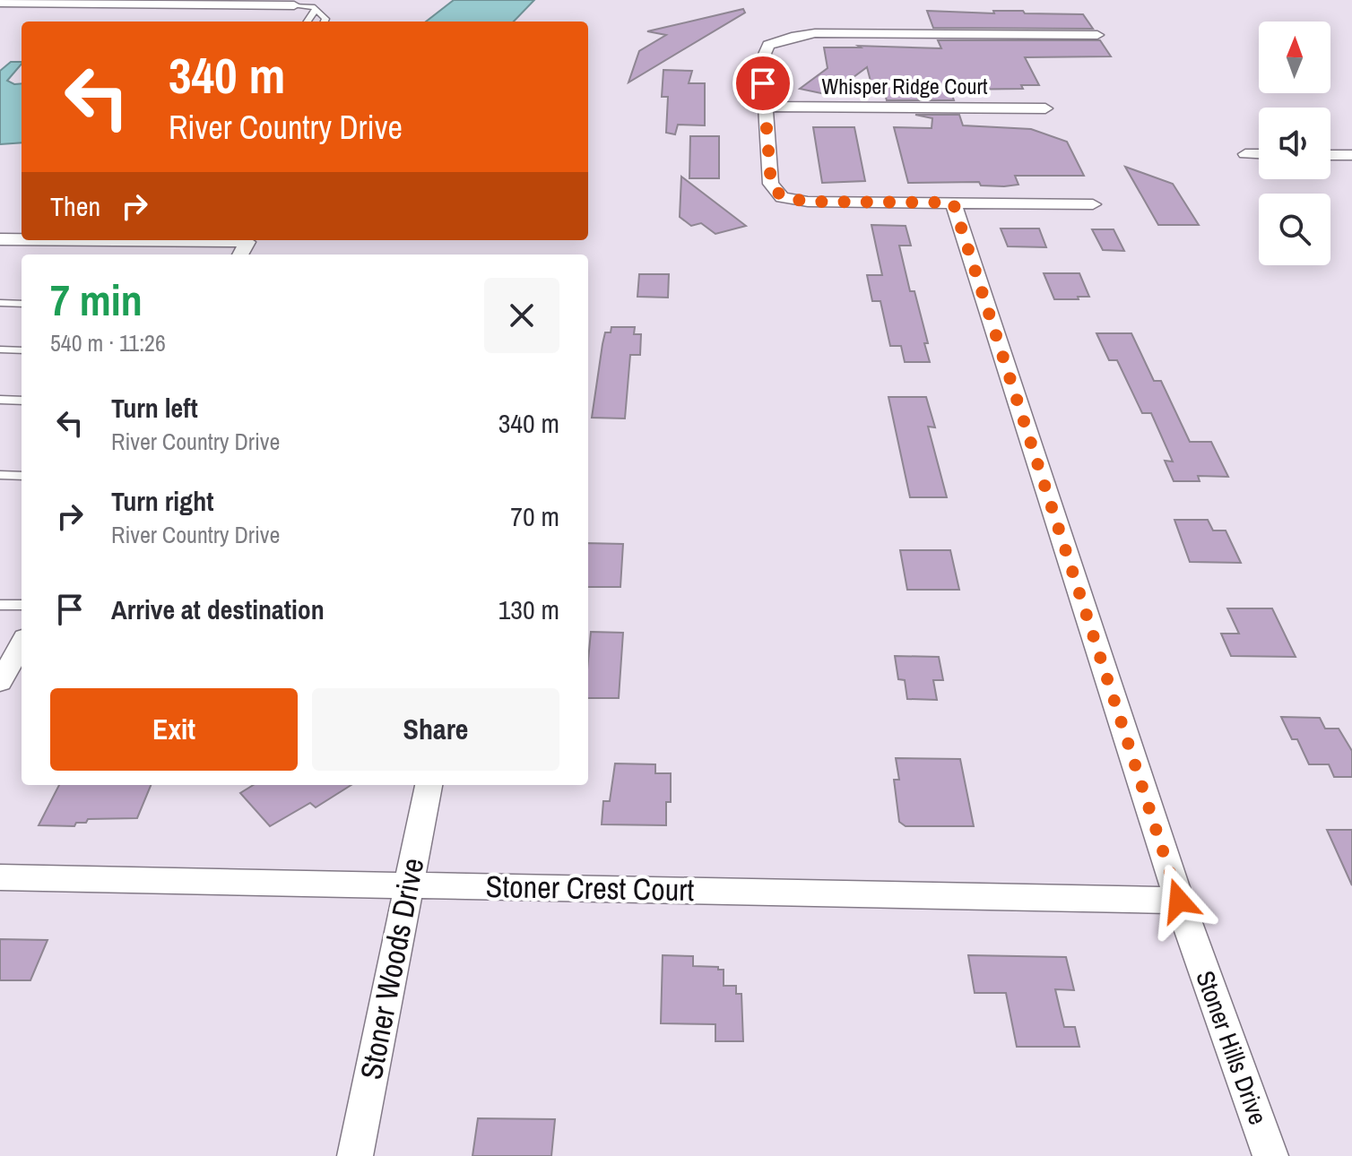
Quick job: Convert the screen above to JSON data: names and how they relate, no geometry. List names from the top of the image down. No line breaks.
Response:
{"streets":{"street":["Whisper Ridge Court","Stoner Crest Court","Stoner Woods Drive","Stoner Hills Drive"]},"crossings":[["Stoner Crest Court","Stoner Woods Drive"],["Stoner Crest Court","Stoner Hills Drive"]],"north":"top","page":{"turn":["340 m","River Country Drive"],"then":"Then","heading":["7 min","540 m · 11:26"],"list":[{"name":"Turn left","note":"River Country Drive","value":"340 m"},{"name":"Turn right","note":"River Country Drive","value":"70 m"},{"name":"Arrive at destination","value":"130 m"}],"buttons":["Exit","Share"]}}
